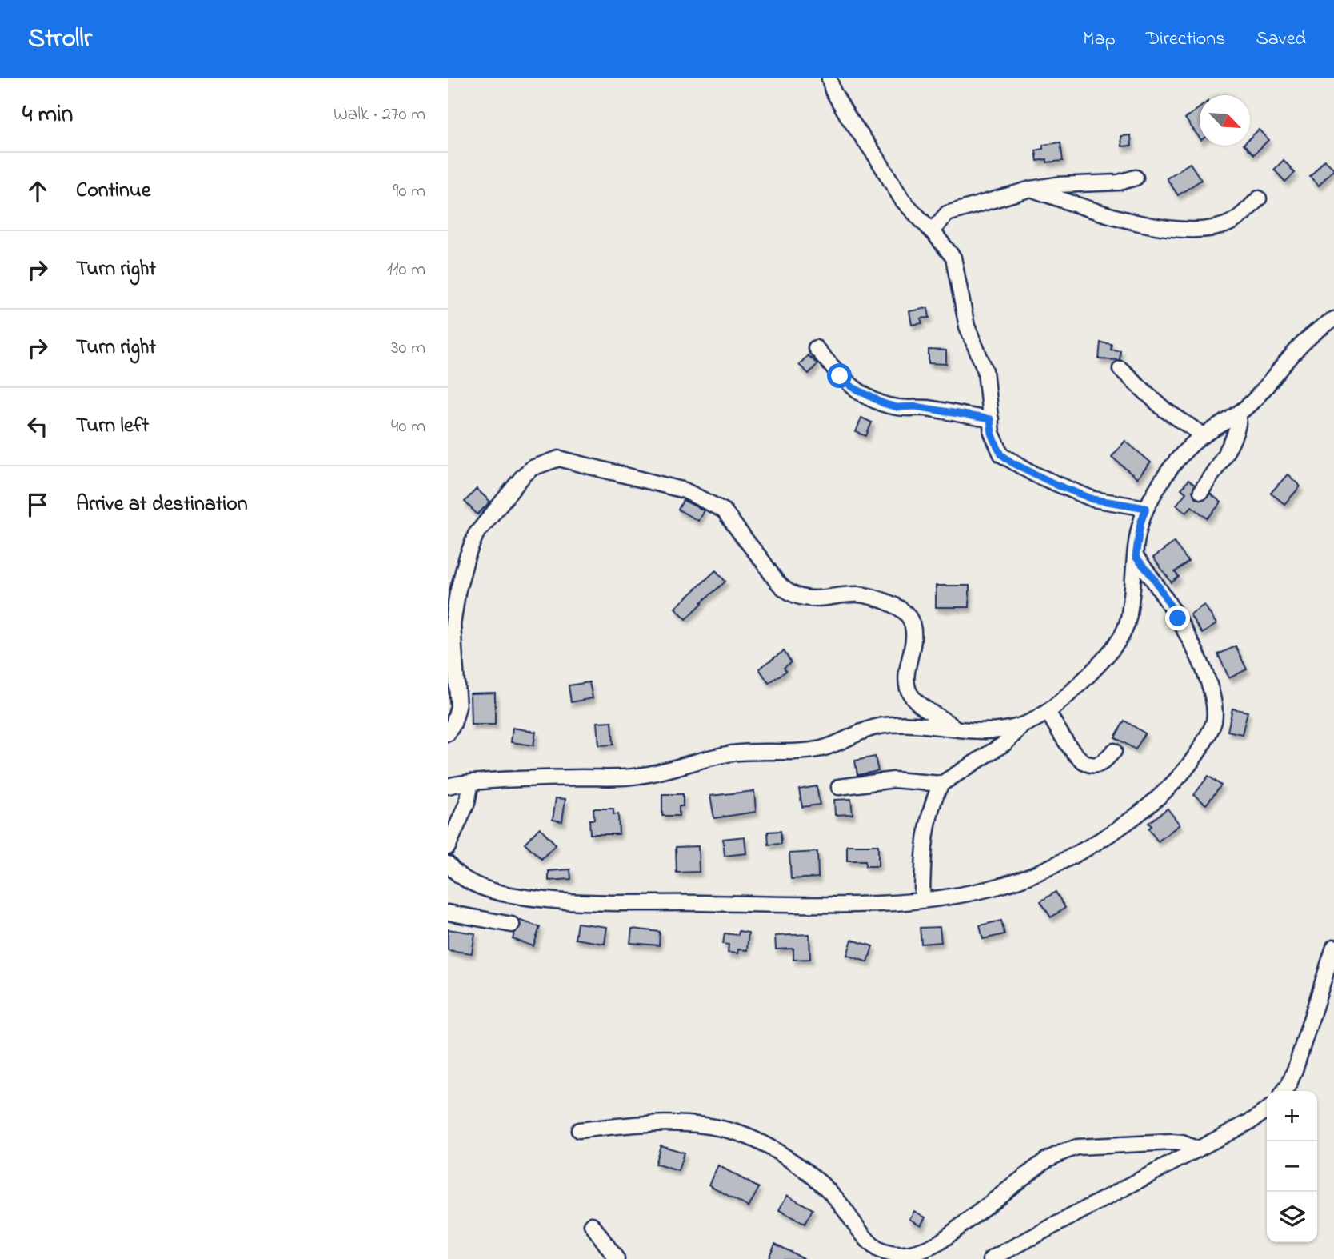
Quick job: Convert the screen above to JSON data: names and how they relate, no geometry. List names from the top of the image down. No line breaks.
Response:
{"north":"bottom right","page":{"header":"Strollr","nav":["Map","Directions","Saved"],"heading":["4 min","Walk · 270 m"],"list":[["Continue","90 m"],["Turn right","110 m"],["Turn right","30 m"],["Turn left","40 m"],"Arrive at destination"],"map_buttons":["+","−"]}}
